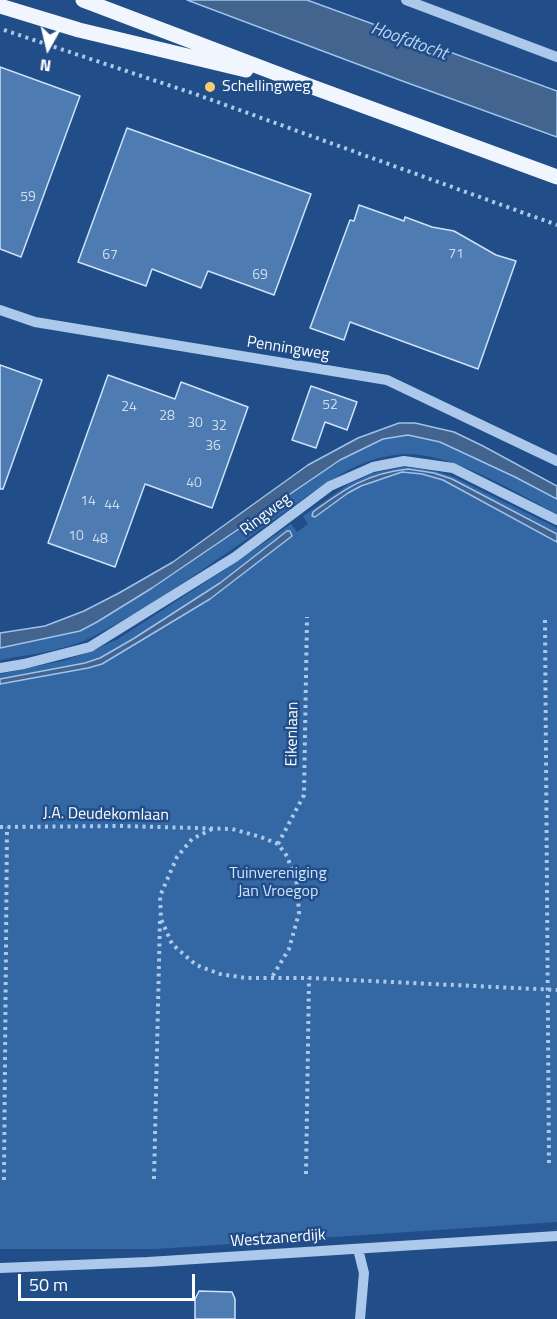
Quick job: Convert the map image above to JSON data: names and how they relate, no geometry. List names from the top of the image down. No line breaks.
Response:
{"streets":{"street":["Penningweg","Ringweg","Westzanerdijk"],"path":["Eikenlaan","J.A. Deudekomlaan"]},"crossings":[["Eikenlaan","J.A. Deudekomlaan"]],"water":["Hoofdtocht"],"parks":["Tuinvereniging Jan Vroegop"],"places":["Schellingweg"],"house_numbers":["59","71","67","69","52","24","28","30","32","36","40","14","44","10","48"],"scale_bar":"50 m","north":"bottom"}
